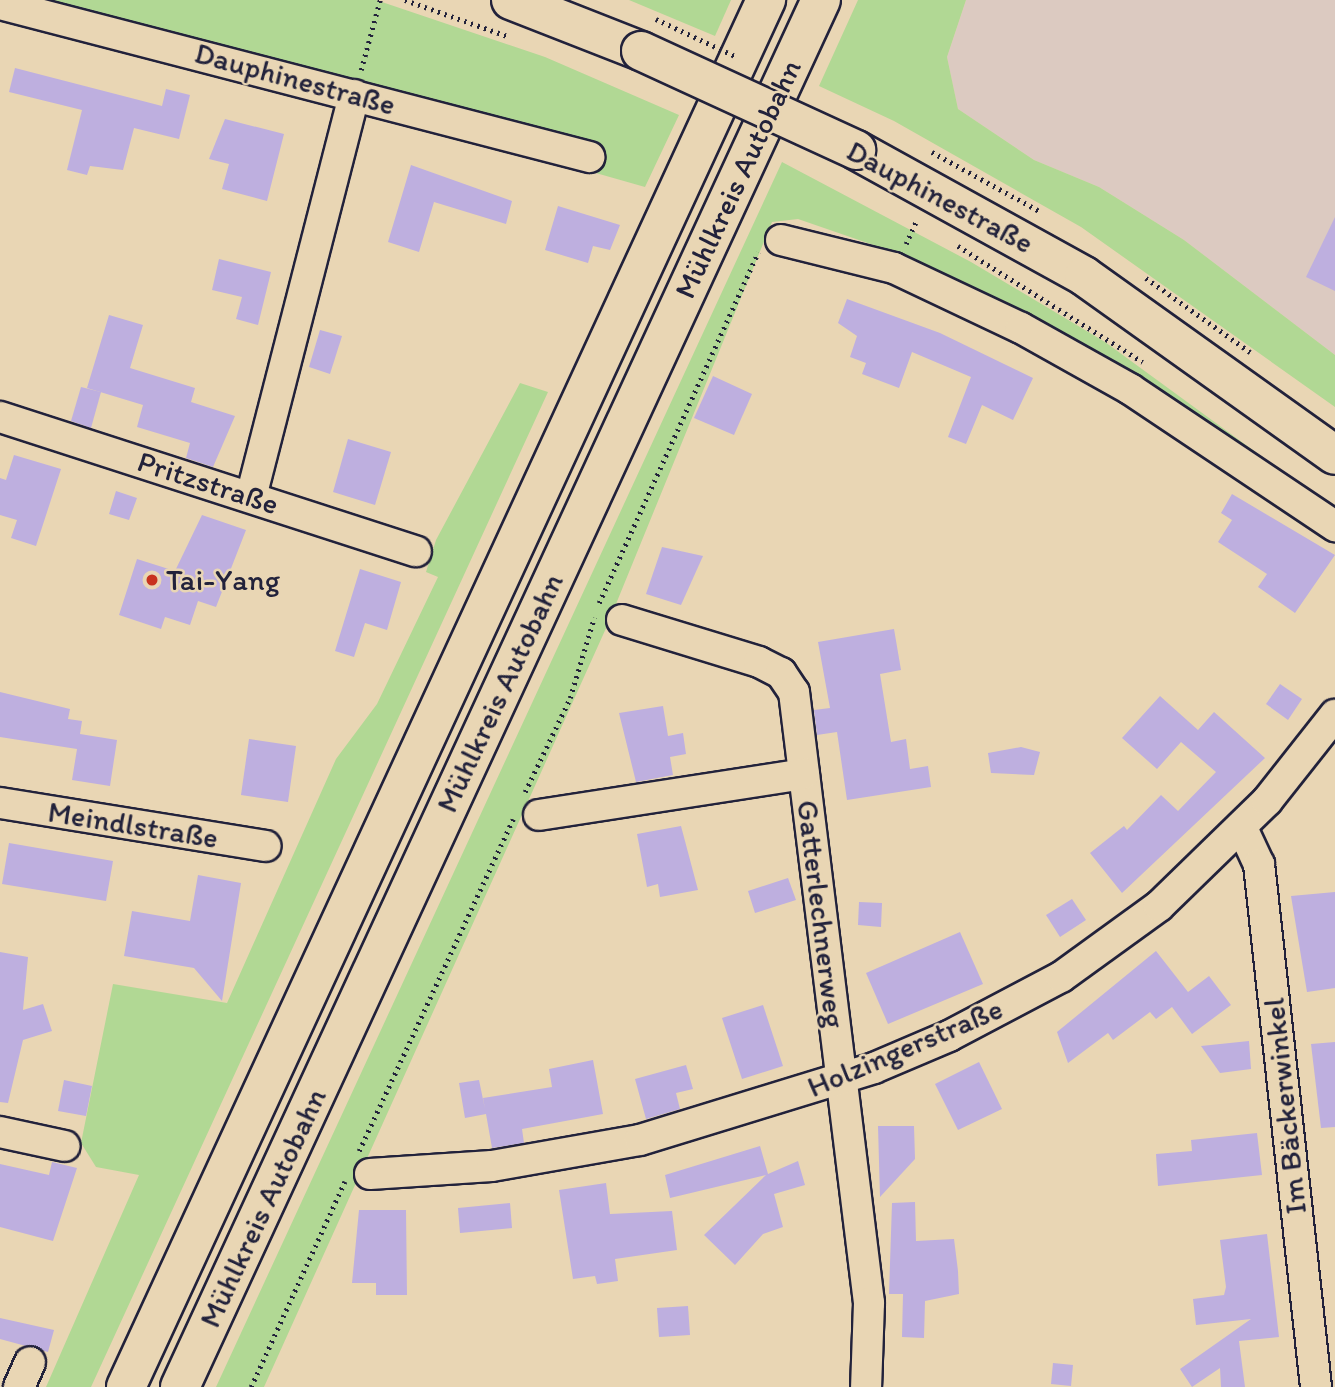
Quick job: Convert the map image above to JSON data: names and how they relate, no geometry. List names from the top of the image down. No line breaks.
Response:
{"streets":{"main road":["Dauphinestraße","Mühlkreis Autobahn"],"street":["Pritzstraße","Meindlstraße","Gatterlechnerweg","Holzingerstraße","Im Bäckerwinkel"]},"crossings":[["Gatterlechnerweg","Holzingerstraße"],["Holzingerstraße","Im Bäckerwinkel"]],"places":["Tai-Yang"]}
